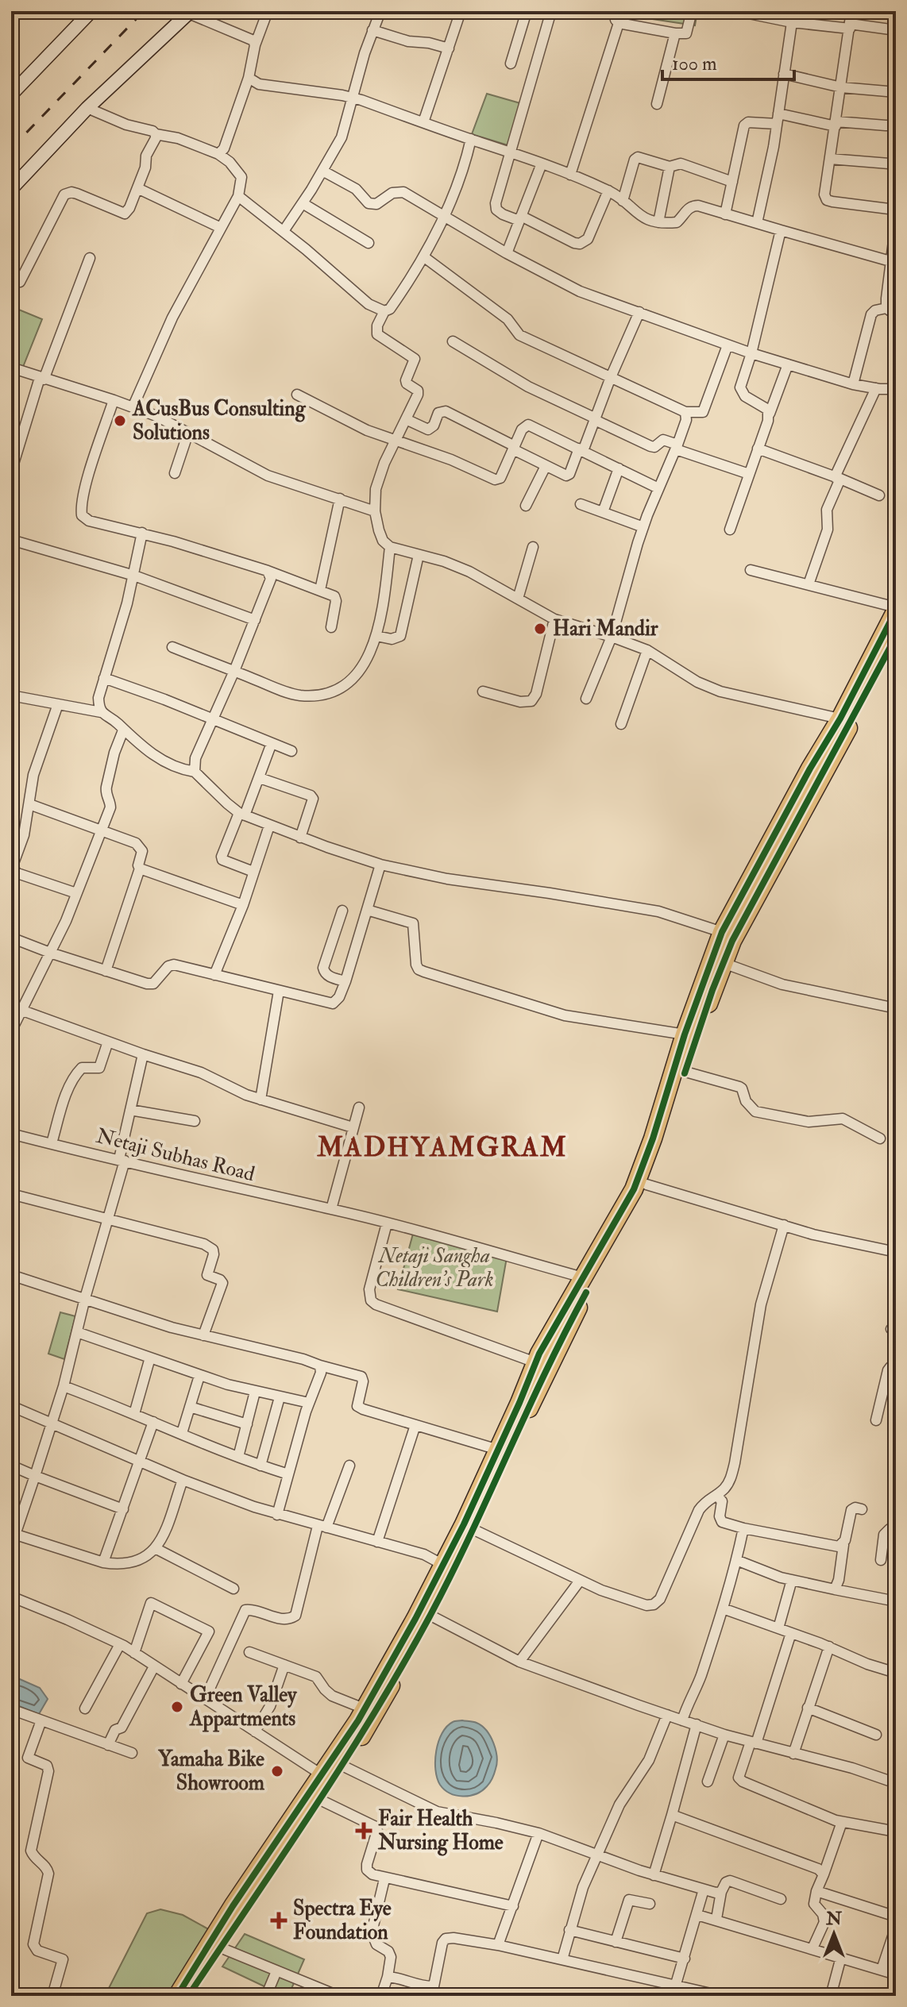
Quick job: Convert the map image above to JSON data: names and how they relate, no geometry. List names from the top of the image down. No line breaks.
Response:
{"streets":{"street":["Netaji Subhas Road"]},"districts":["MADHYAMGRAM"],"parks":["Netaji Sangha Children's Park"],"places":{"other":["ACusBus Consulting Solutions","Hari Mandir","Green Valley Appartments","Yamaha Bike Showroom"],"health":["Fair Health Nursing Home","Spectra Eye Foundation"]},"scale_bar":"100 m","north":"top"}
